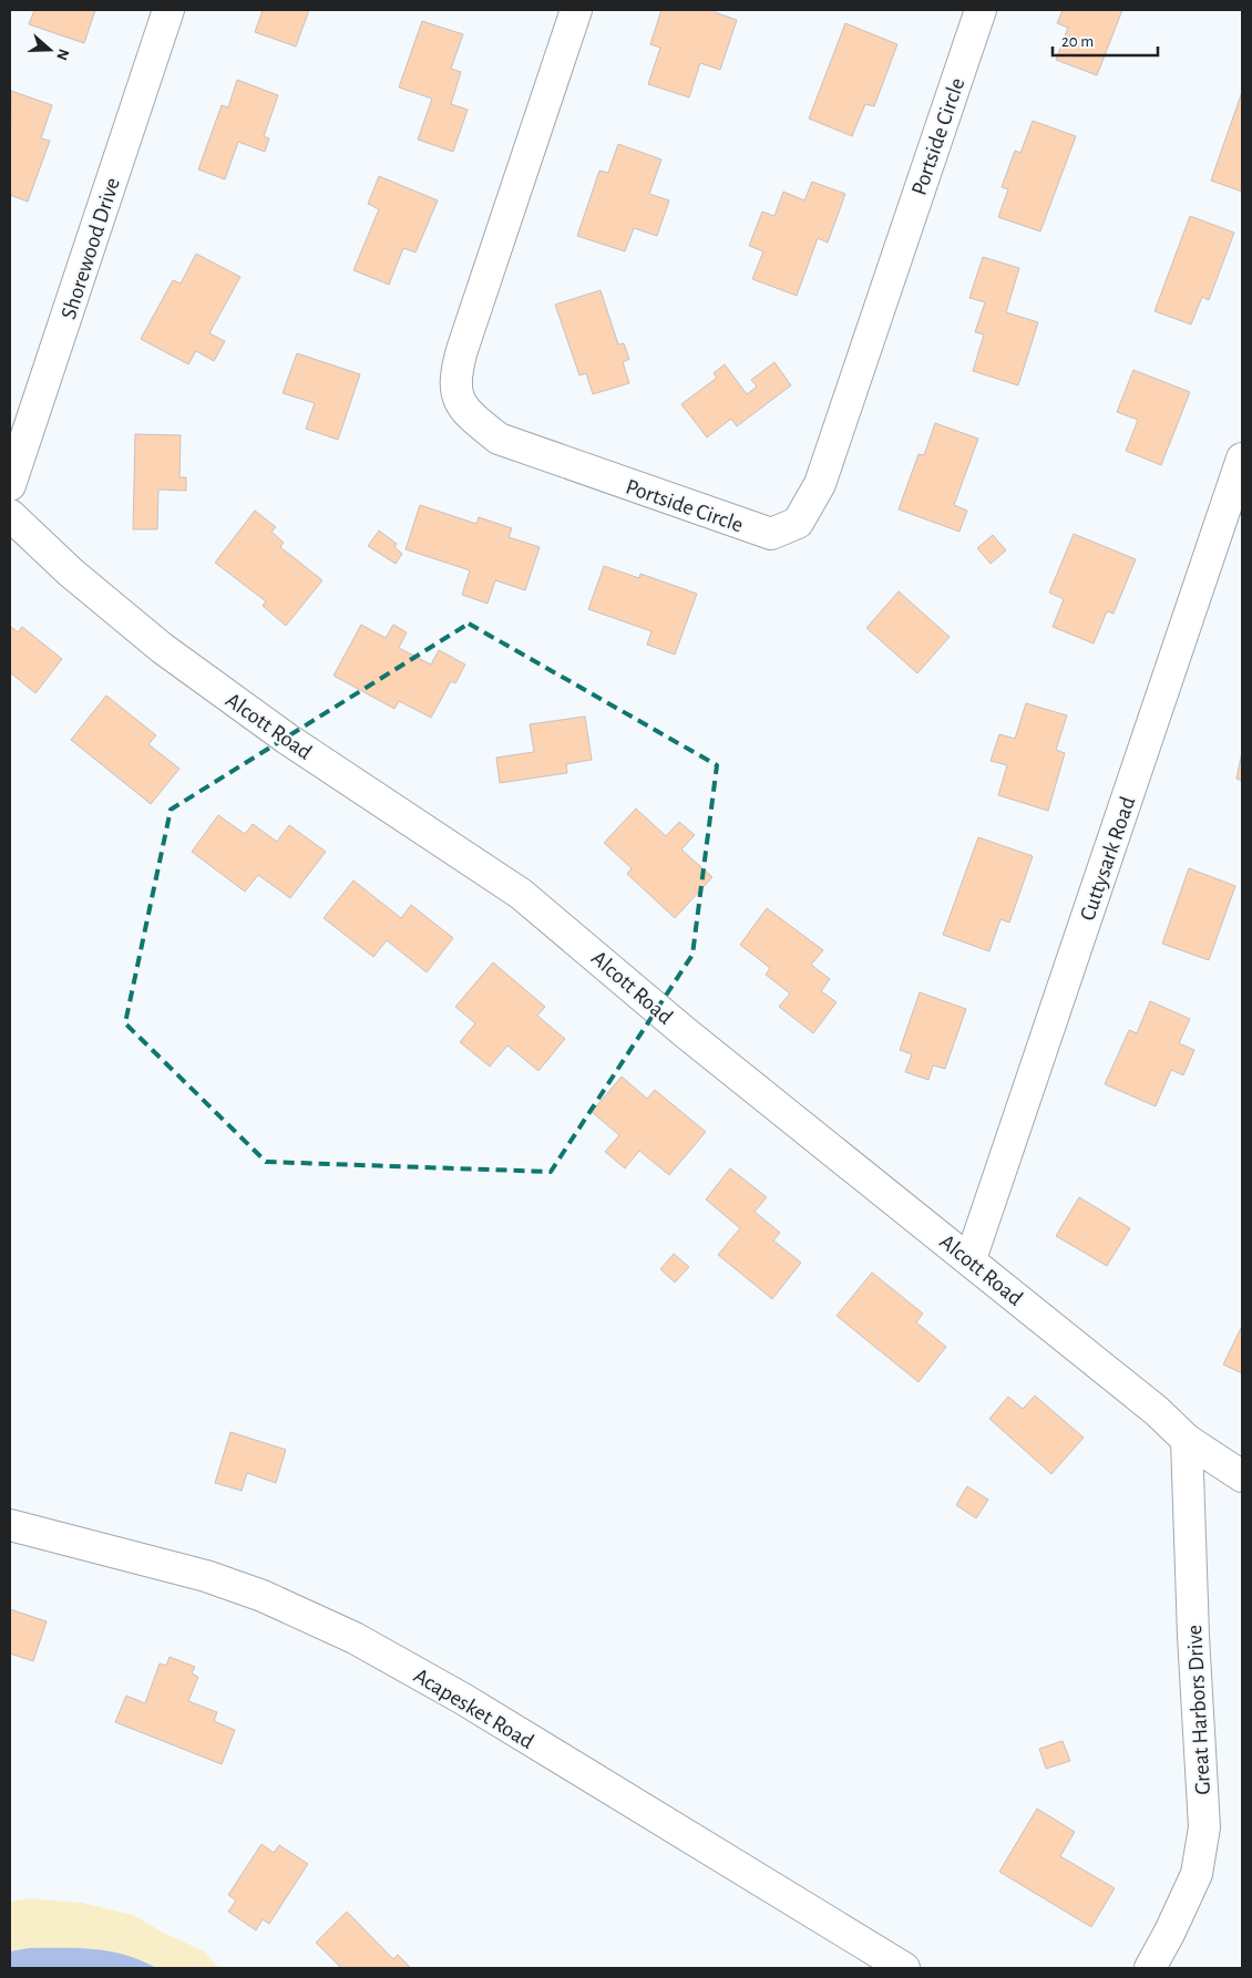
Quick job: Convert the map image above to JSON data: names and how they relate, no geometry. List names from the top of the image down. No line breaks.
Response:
{"streets":{"street":["Portside Circle","Shorewood Drive","Alcott Road","Cuttysark Road","Acapesket Road","Great Harbors Drive"]},"crossings":[["Alcott Road","Cuttysark Road"],["Alcott Road","Great Harbors Drive"]],"scale_bar":"20 m","north":"right"}
